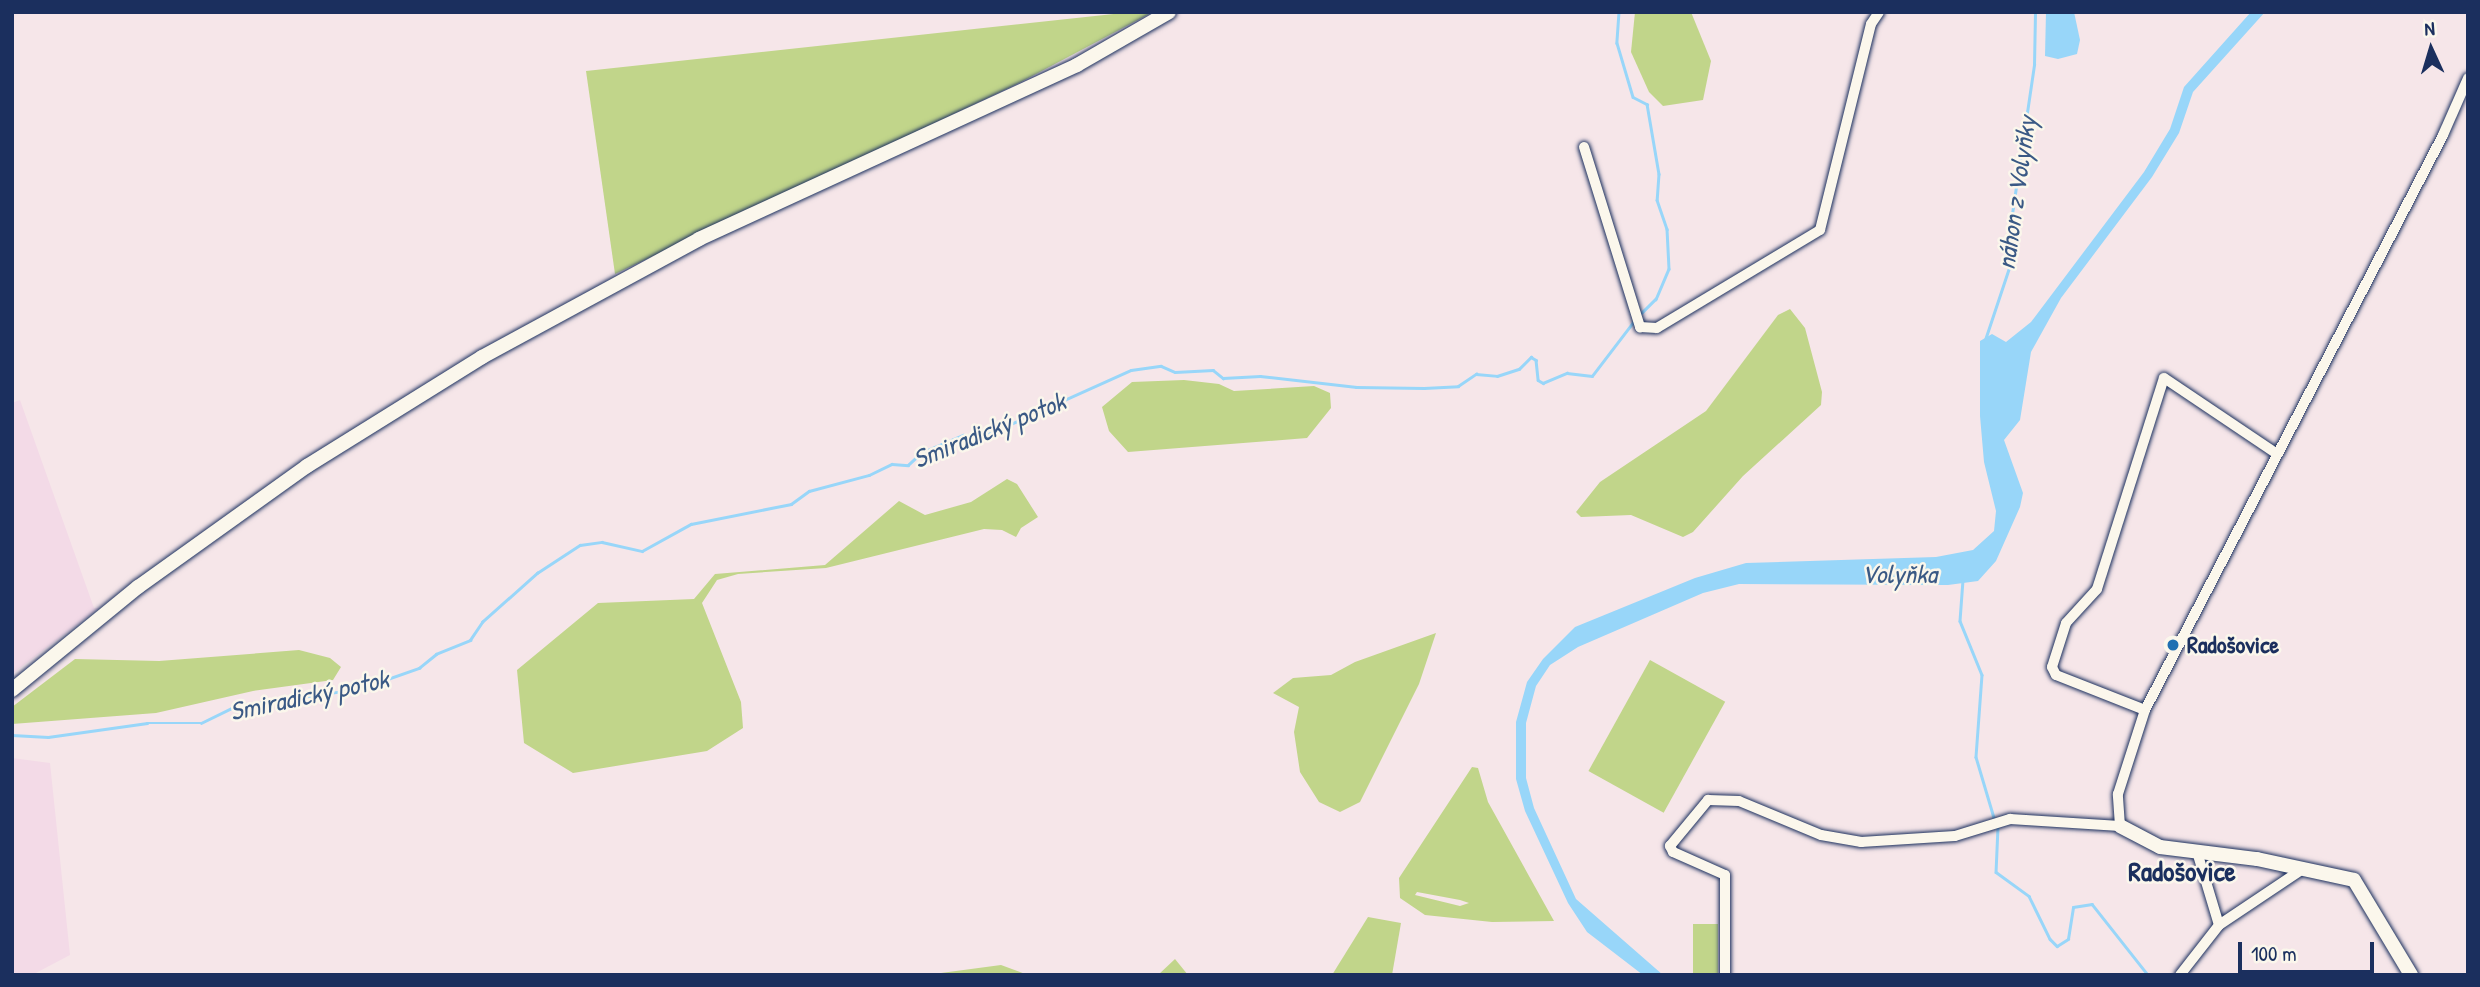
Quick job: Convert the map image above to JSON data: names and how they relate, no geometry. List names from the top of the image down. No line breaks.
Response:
{"districts":["Radošovice"],"water":["náhon z Volyňky","Smiradický potok","Volyňka"],"places":["Radošovice"],"scale_bar":"100 m","north":"top"}
